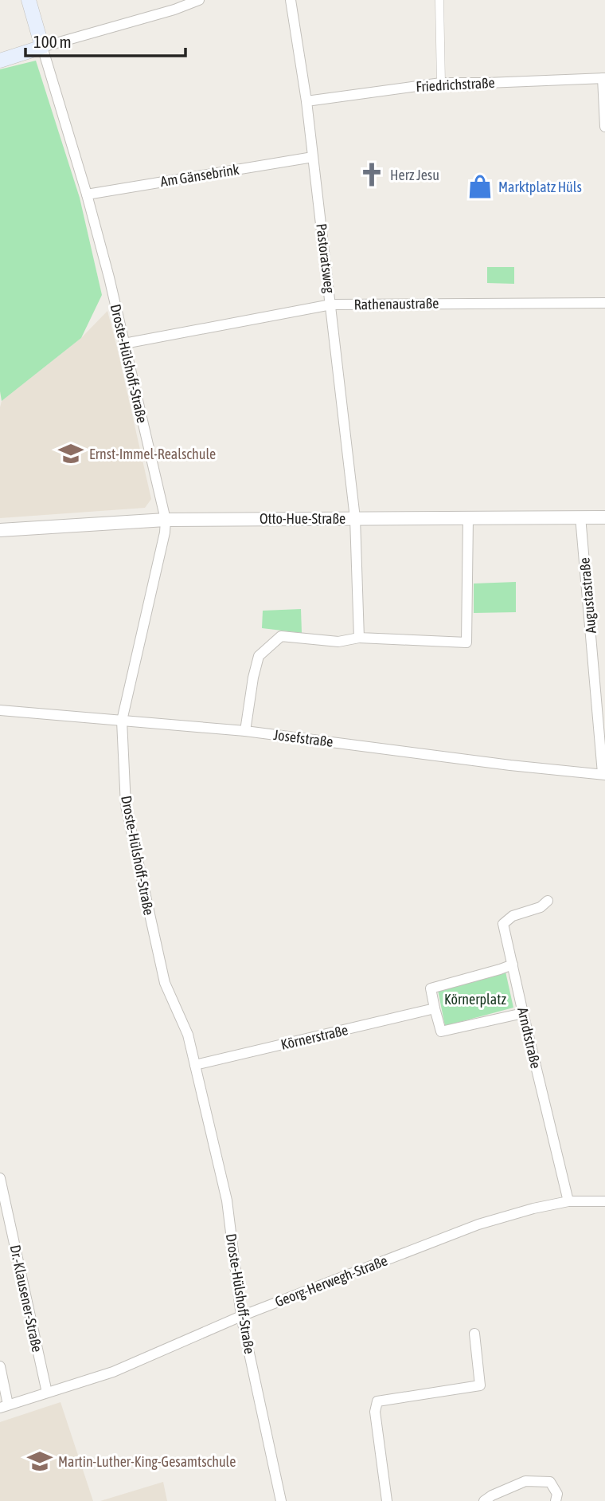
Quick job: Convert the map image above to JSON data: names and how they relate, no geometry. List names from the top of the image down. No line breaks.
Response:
{"streets":{"street":["Friedrichstraße","Am Gänsebrink","Pastoratsweg","Rathenaustraße","Droste-Hülshoff-Straße","Otto-Hue-Straße","Augustastraße","Josefstraße","Körnerstraße","Arndtstraße","Georg-Herwegh-Straße","Dr.-Klausener-Straße"]},"crossings":[["Friedrichstraße","Pastoratsweg"],["Am Gänsebrink","Pastoratsweg"],["Am Gänsebrink","Droste-Hülshoff-Straße"],["Pastoratsweg","Rathenaustraße"],["Pastoratsweg","Otto-Hue-Straße"],["Rathenaustraße","Droste-Hülshoff-Straße"],["Droste-Hülshoff-Straße","Otto-Hue-Straße"],["Droste-Hülshoff-Straße","Josefstraße"],["Droste-Hülshoff-Straße","Körnerstraße"],["Droste-Hülshoff-Straße","Georg-Herwegh-Straße"],["Otto-Hue-Straße","Augustastraße"],["Augustastraße","Josefstraße"],["Arndtstraße","Georg-Herwegh-Straße"],["Georg-Herwegh-Straße","Dr.-Klausener-Straße"]],"parks":["Körnerplatz"],"places":{"church":["Herz Jesu"],"shop":["Marktplatz Hüls"],"school or university":["Ernst-Immel-Realschule","Martin-Luther-King-Gesamtschule"]},"scale_bar":"100 m"}
